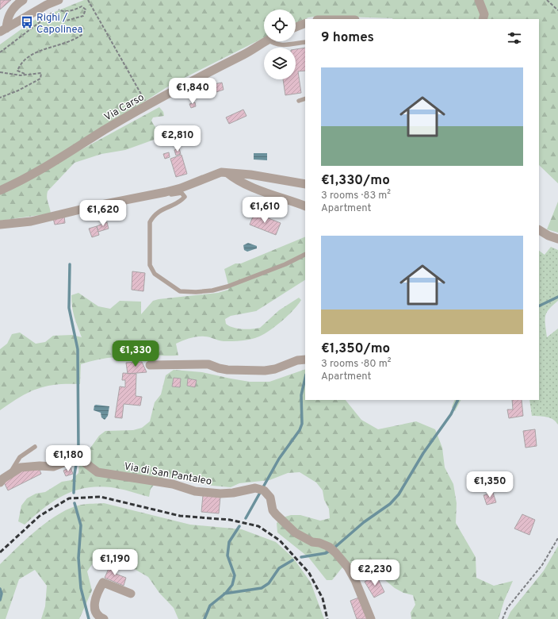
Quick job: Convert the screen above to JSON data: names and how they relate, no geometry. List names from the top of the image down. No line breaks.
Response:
{"streets":{"street":["Via Carso","Via di San Pantaleo"]},"places":{"bus stop":["Righi / Capolinea"]},"page":{"heading":"9 homes","list":[{"name":"€1,330/mo","note":"3 rooms · 83 m² · Apartment"},{"name":"€1,350/mo","note":"3 rooms · 80 m² · Apartment"}],"price":["€1,840","€2,810","€1,610","€1,620","€1,330","€1,180","€1,350","€1,190","€2,230"]}}
